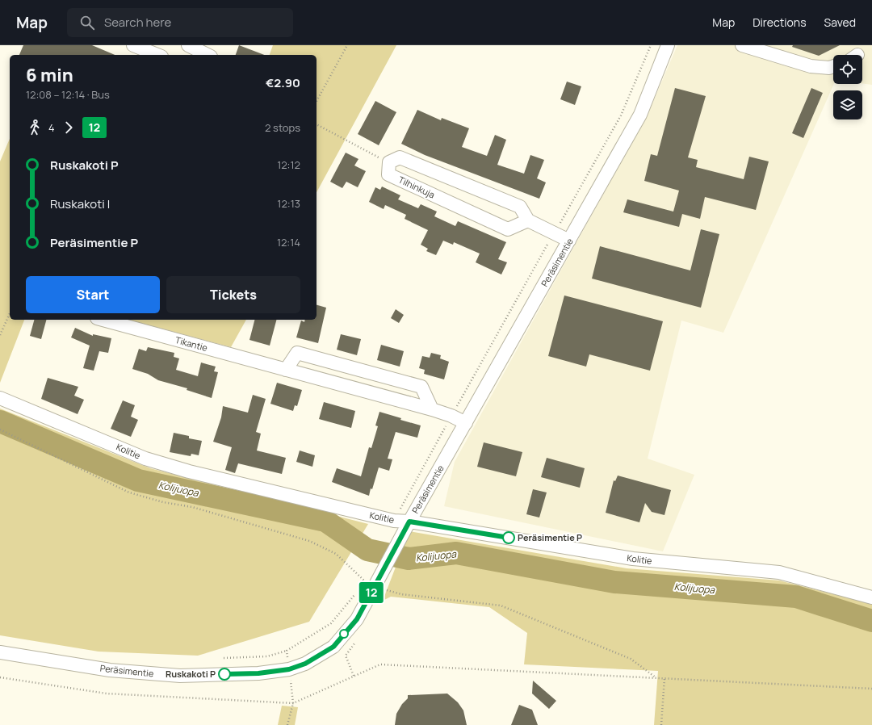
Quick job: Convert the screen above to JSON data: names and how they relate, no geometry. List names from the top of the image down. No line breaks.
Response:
{"streets":{"street":["Tilhinkuja","Peräsimentie","Tikantie","Kolitie"]},"crossings":[["Peräsimentie","Tikantie"],["Peräsimentie","Kolitie"]],"water":["Kolijuopa"],"places":["Peräsimentie P","Ruskakoti P"],"lines":["bus line 12"],"page":{"header":"Map","search":"Search here","nav":["Map","Directions","Saved"],"on_map":"12","heading":["6 min","12:08 – 12:14 · Bus","€2.90"],"legs":["4","12","2 stops"],"list":[{"name":"Ruskakoti P","value":"12:12"},{"name":"Ruskakoti I","value":"12:13"},{"name":"Peräsimentie P","value":"12:14"}],"buttons":["Start","Tickets"]}}
